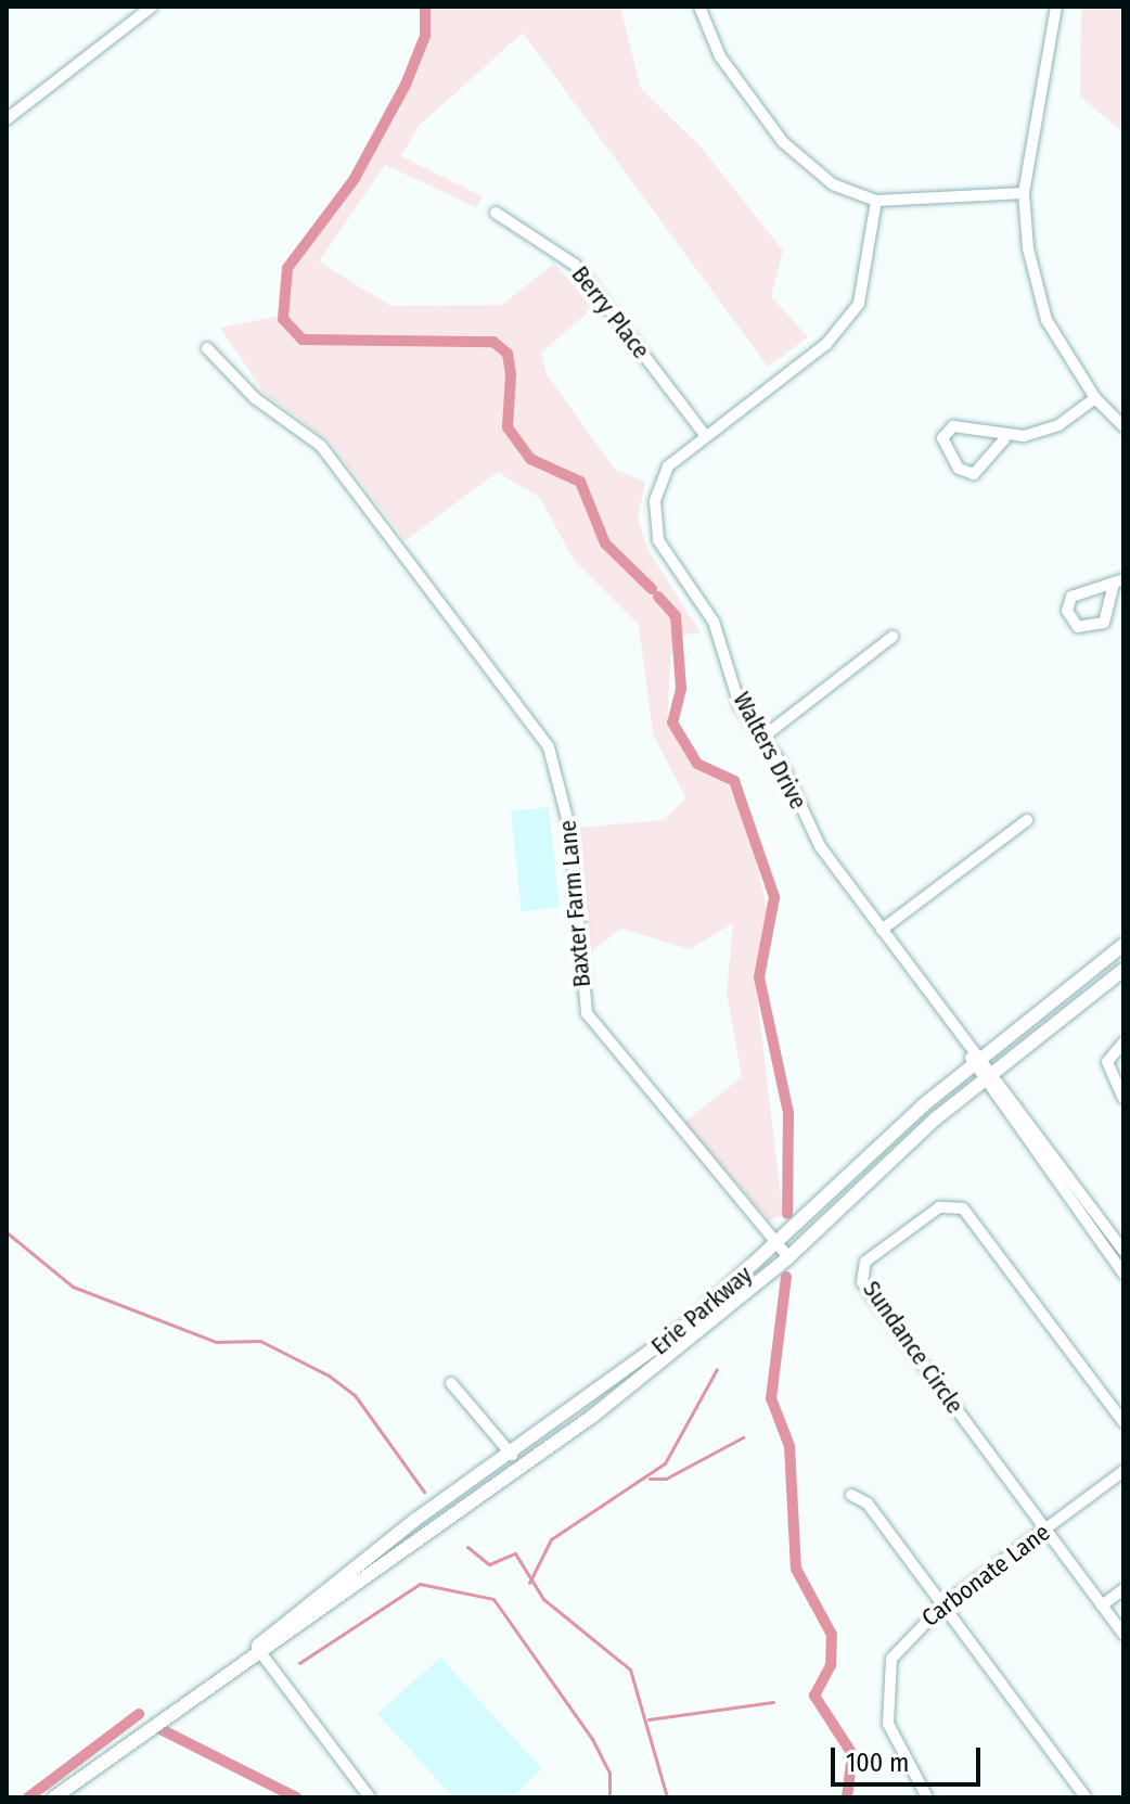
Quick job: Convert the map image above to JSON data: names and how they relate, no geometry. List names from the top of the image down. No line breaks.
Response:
{"streets":{"main road":["Erie Parkway"],"street":["Berry Place","Walters Drive","Baxter Farm Lane","Sundance Circle","Carbonate Lane"]},"crossings":[["Berry Place","Walters Drive"],["Walters Drive","Erie Parkway"],["Baxter Farm Lane","Erie Parkway"],["Sundance Circle","Carbonate Lane"]],"scale_bar":"100 m"}
